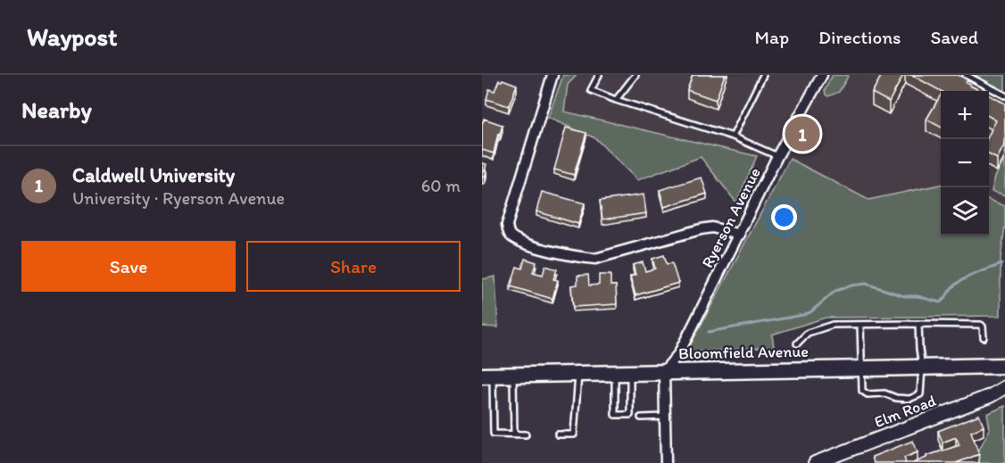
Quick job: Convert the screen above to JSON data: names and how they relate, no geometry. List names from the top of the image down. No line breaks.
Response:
{"streets":{"main road":["Bloomfield Avenue"],"street":["Ryerson Avenue","Elm Road"]},"crossings":[["Ryerson Avenue","Bloomfield Avenue"]],"page":{"header":"Waypost","nav":["Map","Directions","Saved"],"heading":"Nearby","map_buttons":["+","−"],"pins":"1","list":[{"mark":"1","name":"Caldwell University","note":"University · Ryerson Avenue","value":"60 m"}],"buttons":["Save","Share"]}}
